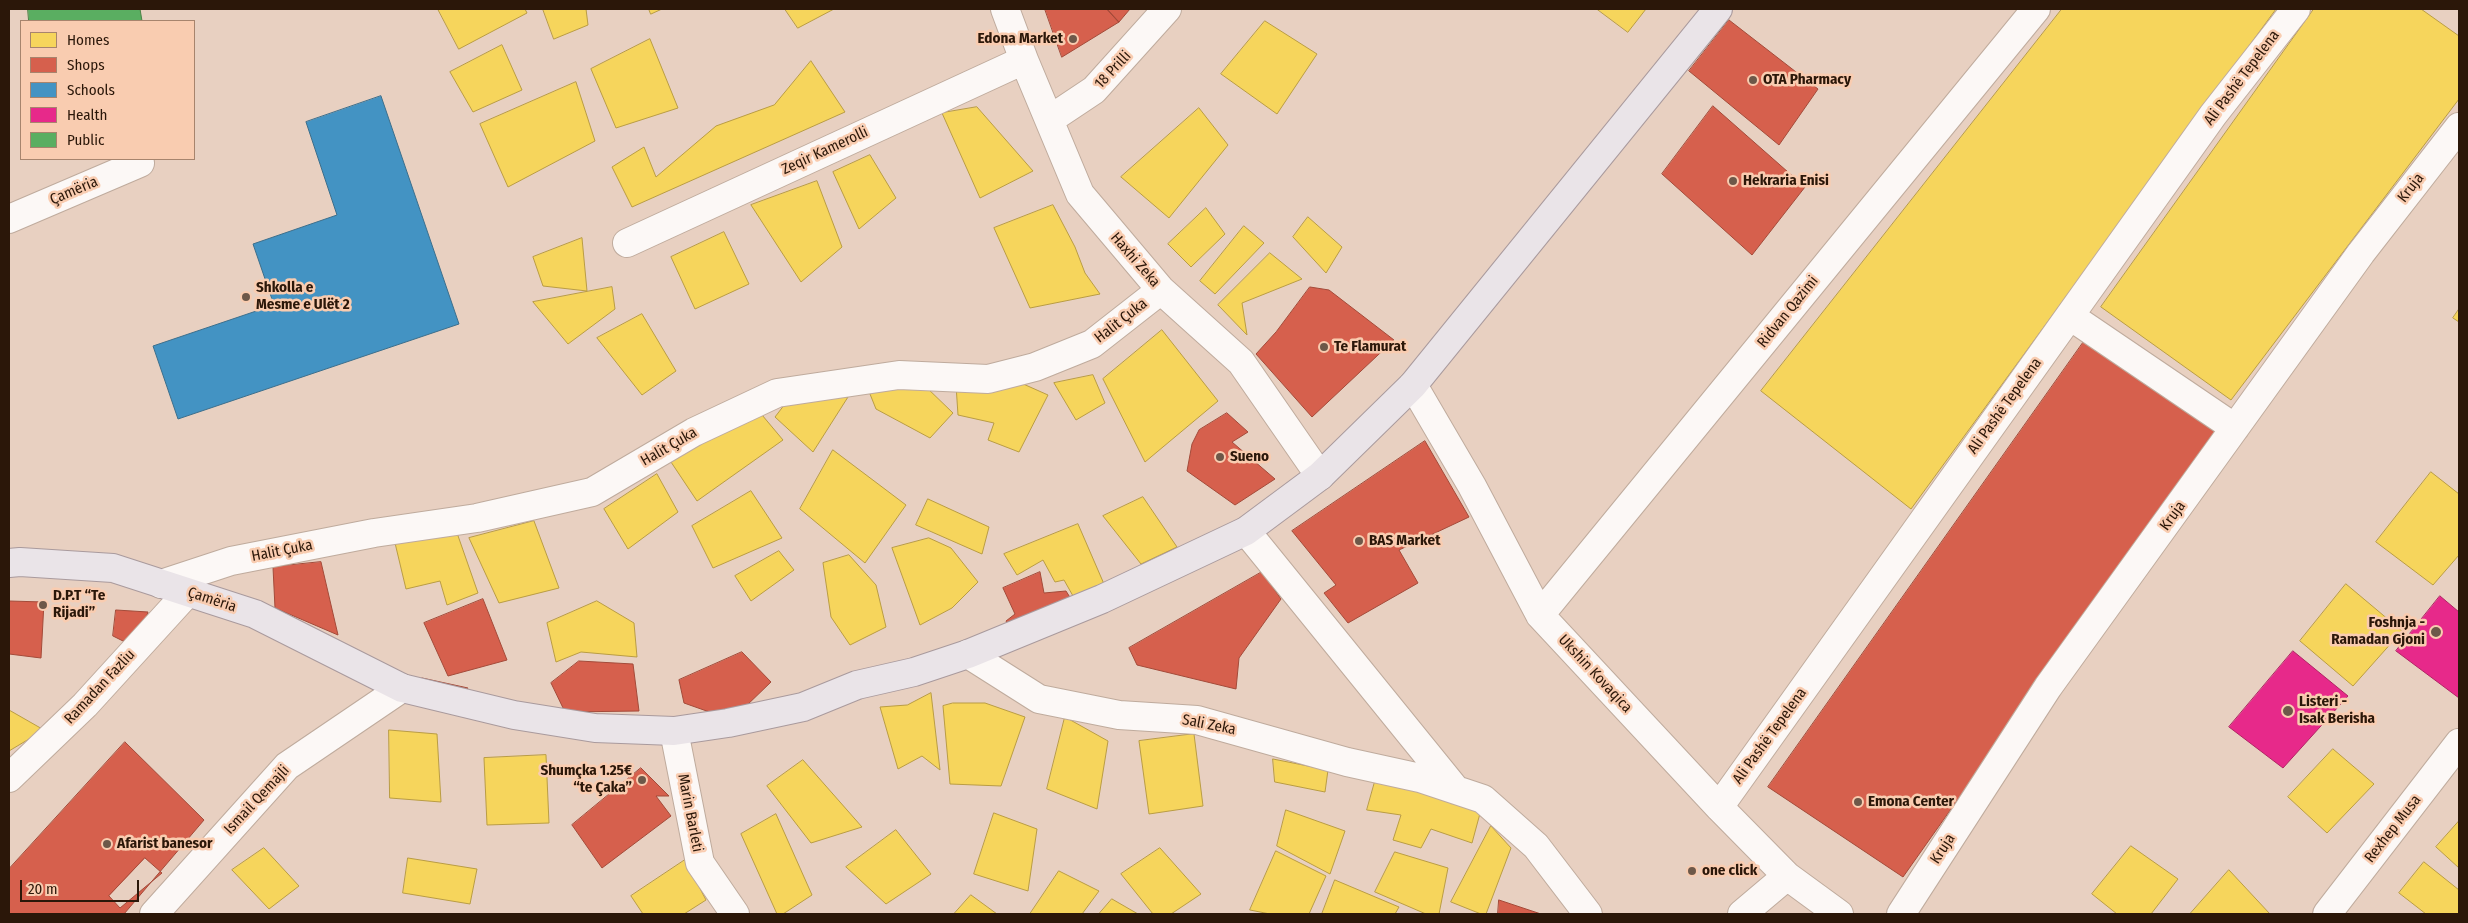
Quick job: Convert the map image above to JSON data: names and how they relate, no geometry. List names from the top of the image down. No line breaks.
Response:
{"streets":{"main road":["Çamëria"],"street":["18 Prilli","Ali Pashë Tepelena","Zeqir Kamerolli","Kruja","Haxhi Zeka","Ridvan Qazimi","Halit Çuka","Ukshin Kovaqica","Ramadan Fazliu","Sali Zeka","Ismail Qemajli","Marin Barleti","Rexhep Musa"]},"crossings":[["18 Prilli","Haxhi Zeka"],["Ali Pashë Tepelena","Ukshin Kovaqica"],["Zeqir Kamerolli","Haxhi Zeka"],["Çamëria","Haxhi Zeka"],["Çamëria","Halit Çuka"],["Çamëria","Ukshin Kovaqica"],["Çamëria","Ramadan Fazliu"],["Çamëria","Sali Zeka"],["Çamëria","Ismail Qemajli"],["Çamëria","Marin Barleti"],["Haxhi Zeka","Halit Çuka"],["Ridvan Qazimi","Ukshin Kovaqica"]],"places":["Edona Market","OTA Pharmacy","Hekraria Enisi","Shkolla e Mesme e Ulët 2","Te Flamurat","Sueno","BAS Market","D.P.T “Te Rijadi”","Foshnja - Ramadan Gjoni","Listeri - Isak Berisha","Shumçka 1.25€ “te Çaka”","Emona Center","Afarist banesor","one click"],"legend":["Homes","Shops","Schools","Health","Public"],"scale_bar":"20 m"}
